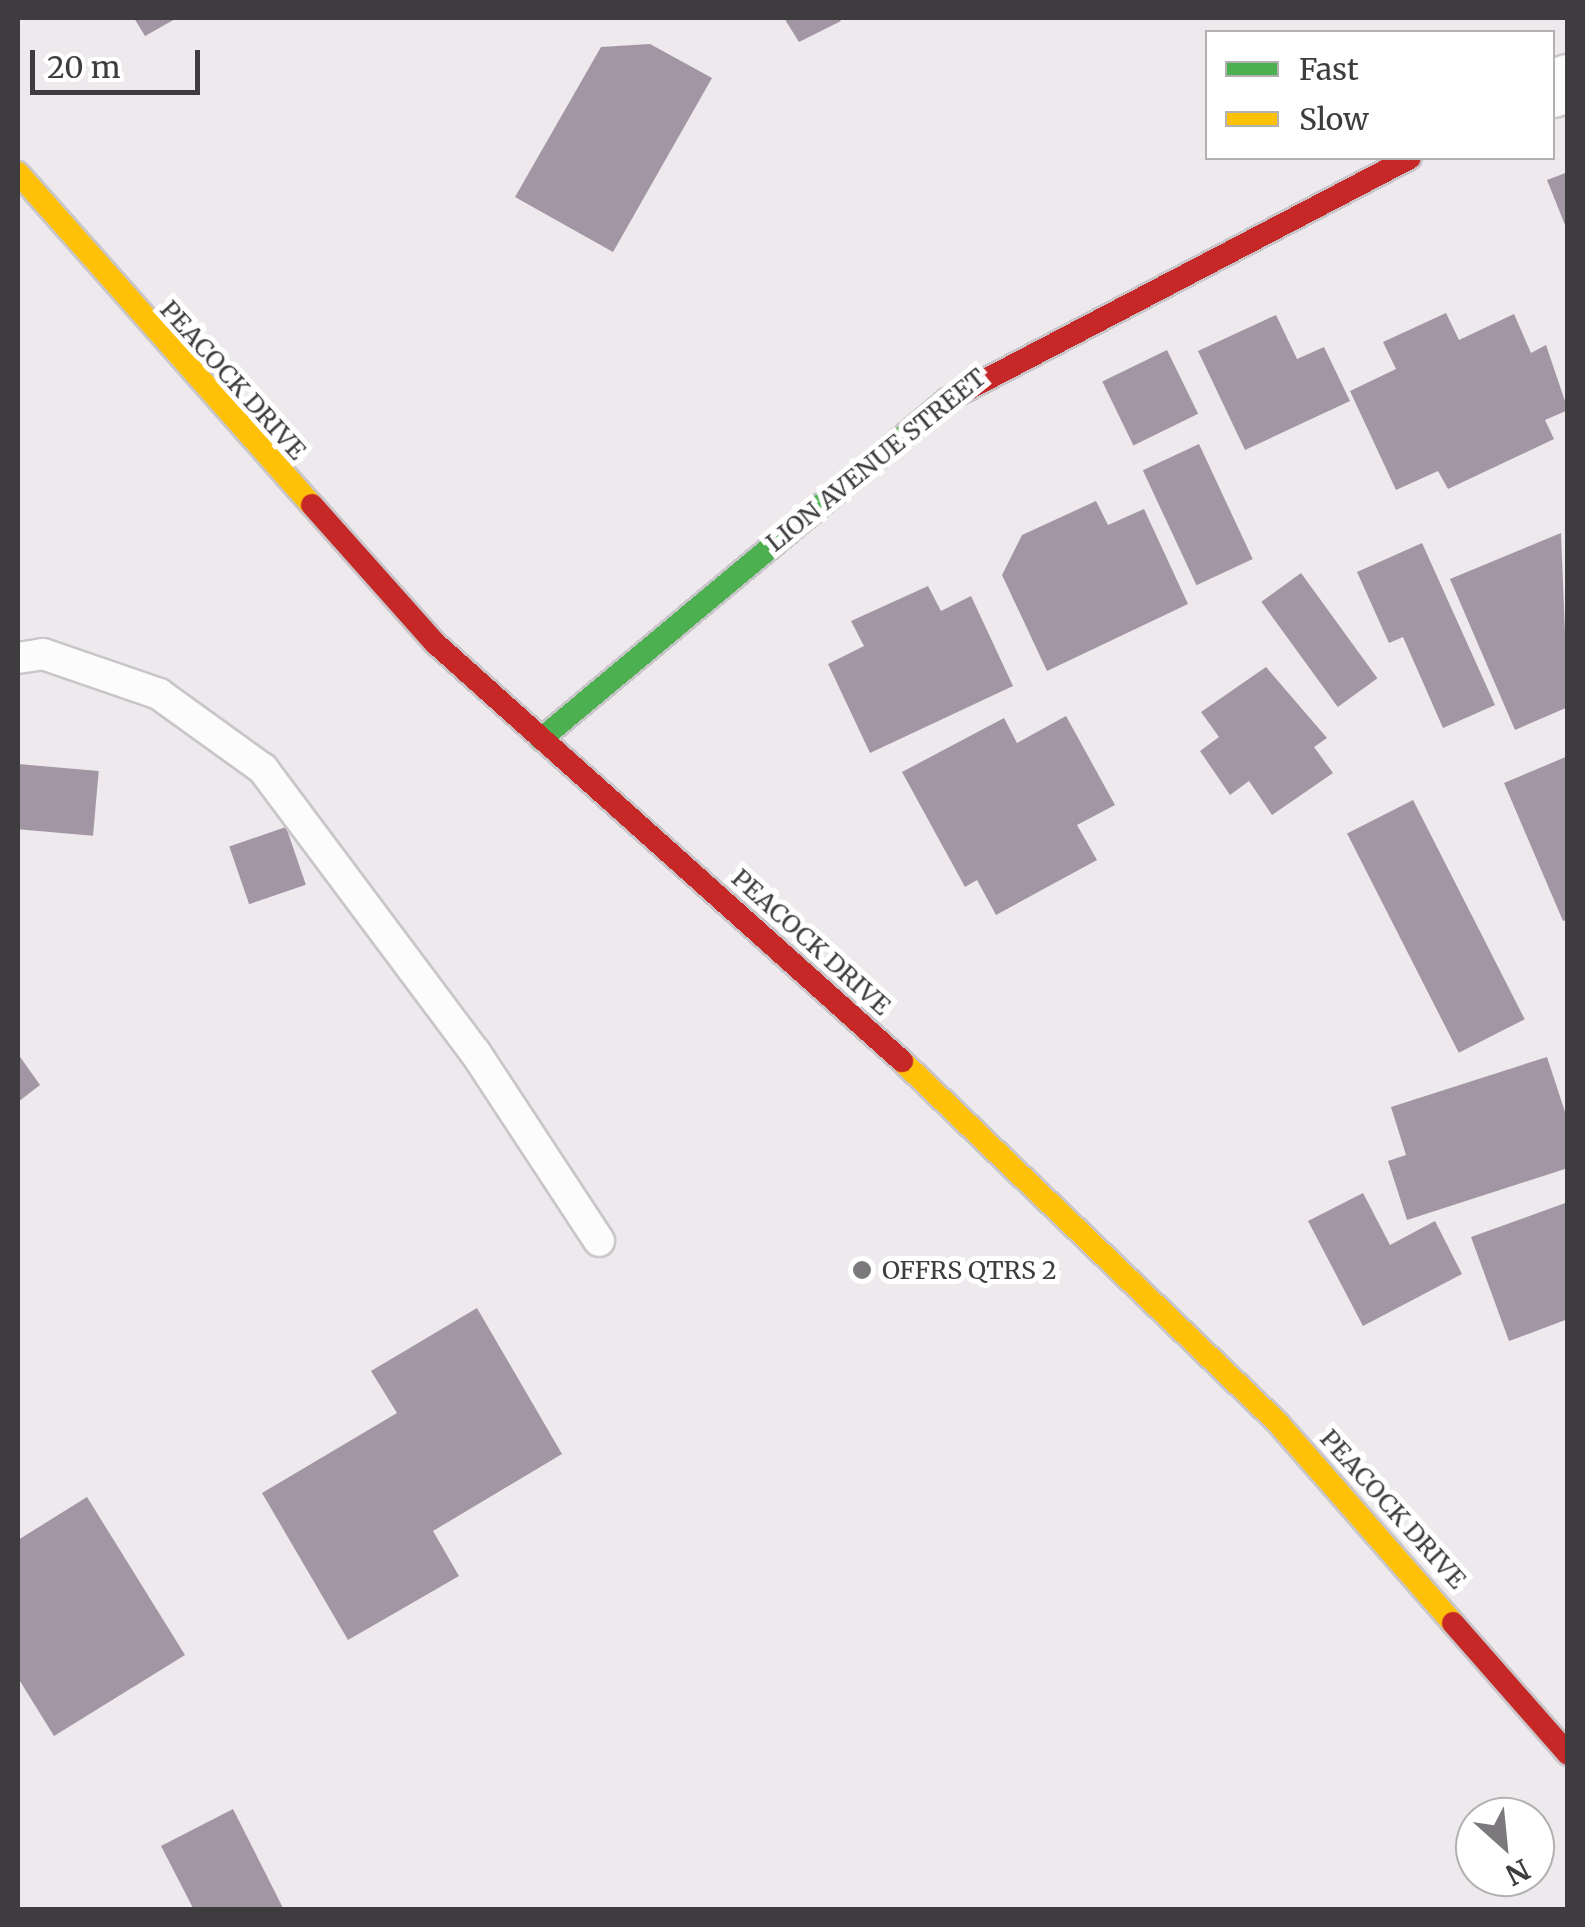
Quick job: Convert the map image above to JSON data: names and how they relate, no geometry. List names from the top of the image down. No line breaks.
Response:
{"streets":{"street":["PEACOCK DRIVE","LION AVENUE STREET"]},"crossings":[["PEACOCK DRIVE","LION AVENUE STREET"]],"places":["OFFRS QTRS 2"],"legend":["Fast","Slow"],"scale_bar":"20 m","north":"bottom right"}
